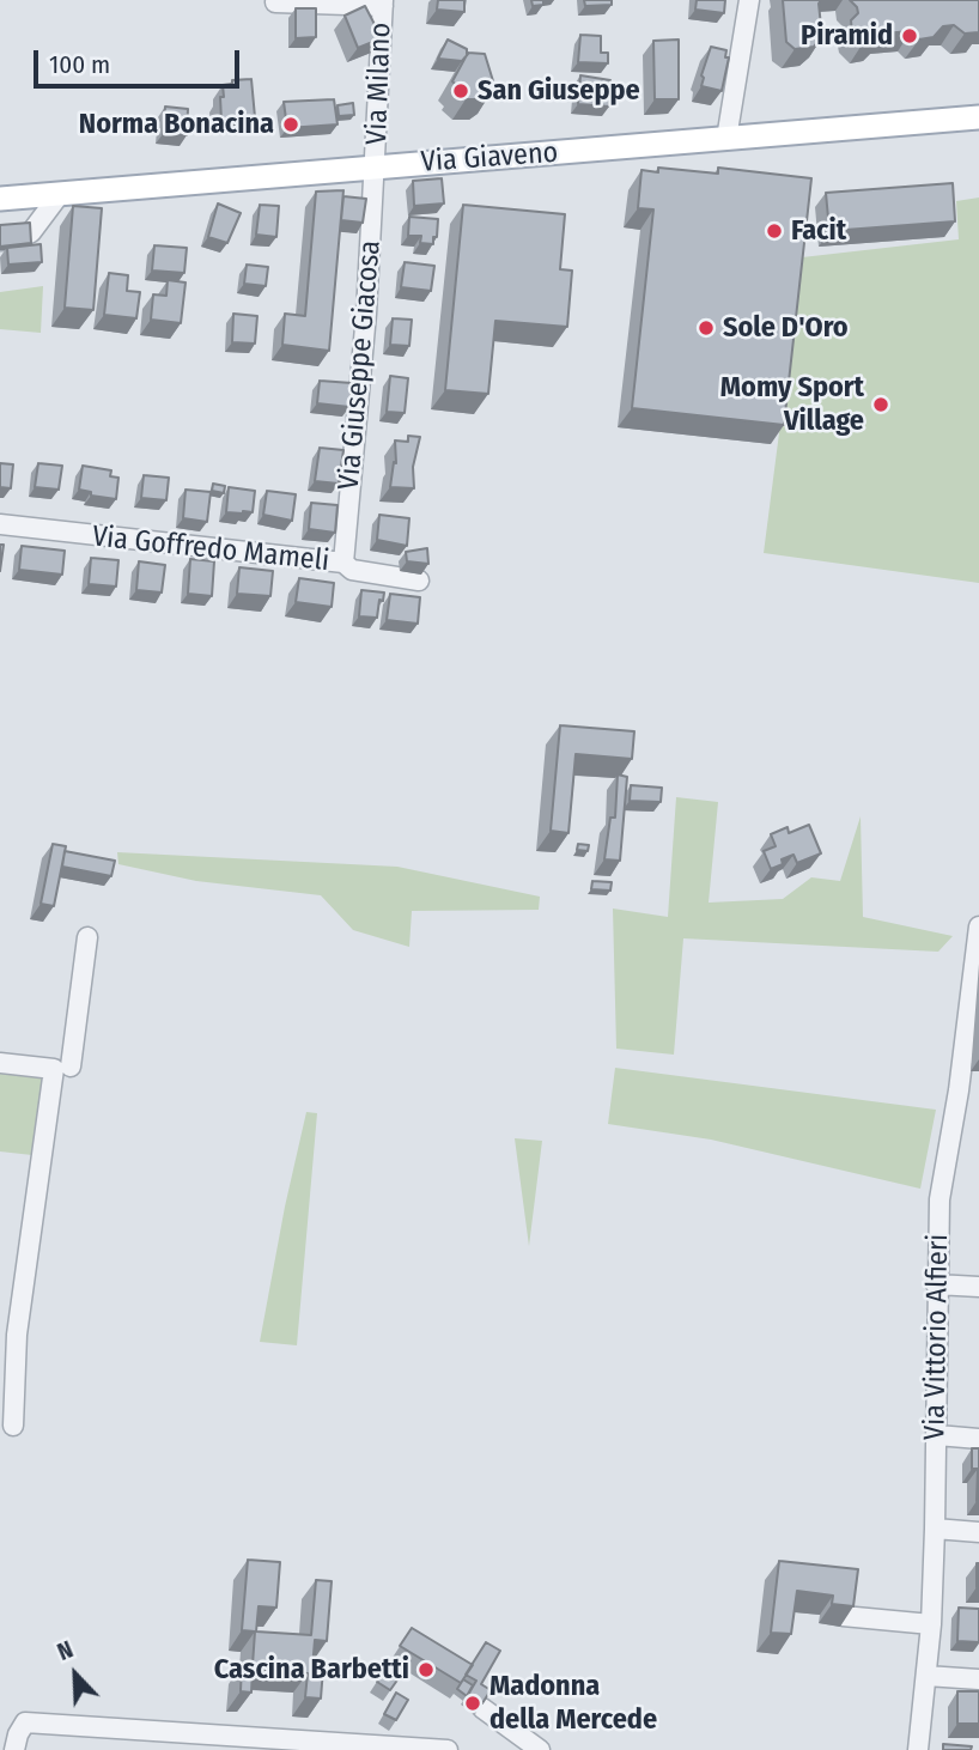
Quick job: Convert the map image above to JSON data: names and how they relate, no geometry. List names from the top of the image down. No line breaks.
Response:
{"streets":{"main road":["Via Giaveno"],"street":["Via Milano","Via Giuseppe Giacosa","Via Goffredo Mameli","Via Vittorio Alfieri"]},"crossings":[["Via Milano","Via Giaveno"],["Via Milano","Via Giuseppe Giacosa"],["Via Giaveno","Via Giuseppe Giacosa"],["Via Giuseppe Giacosa","Via Goffredo Mameli"]],"places":["Piramid","San Giuseppe","Norma Bonacina","Facit","Sole D'Oro","Momy Sport Village","Cascina Barbetti","Madonna della Mercede"],"scale_bar":"100 m","north":"top left"}
